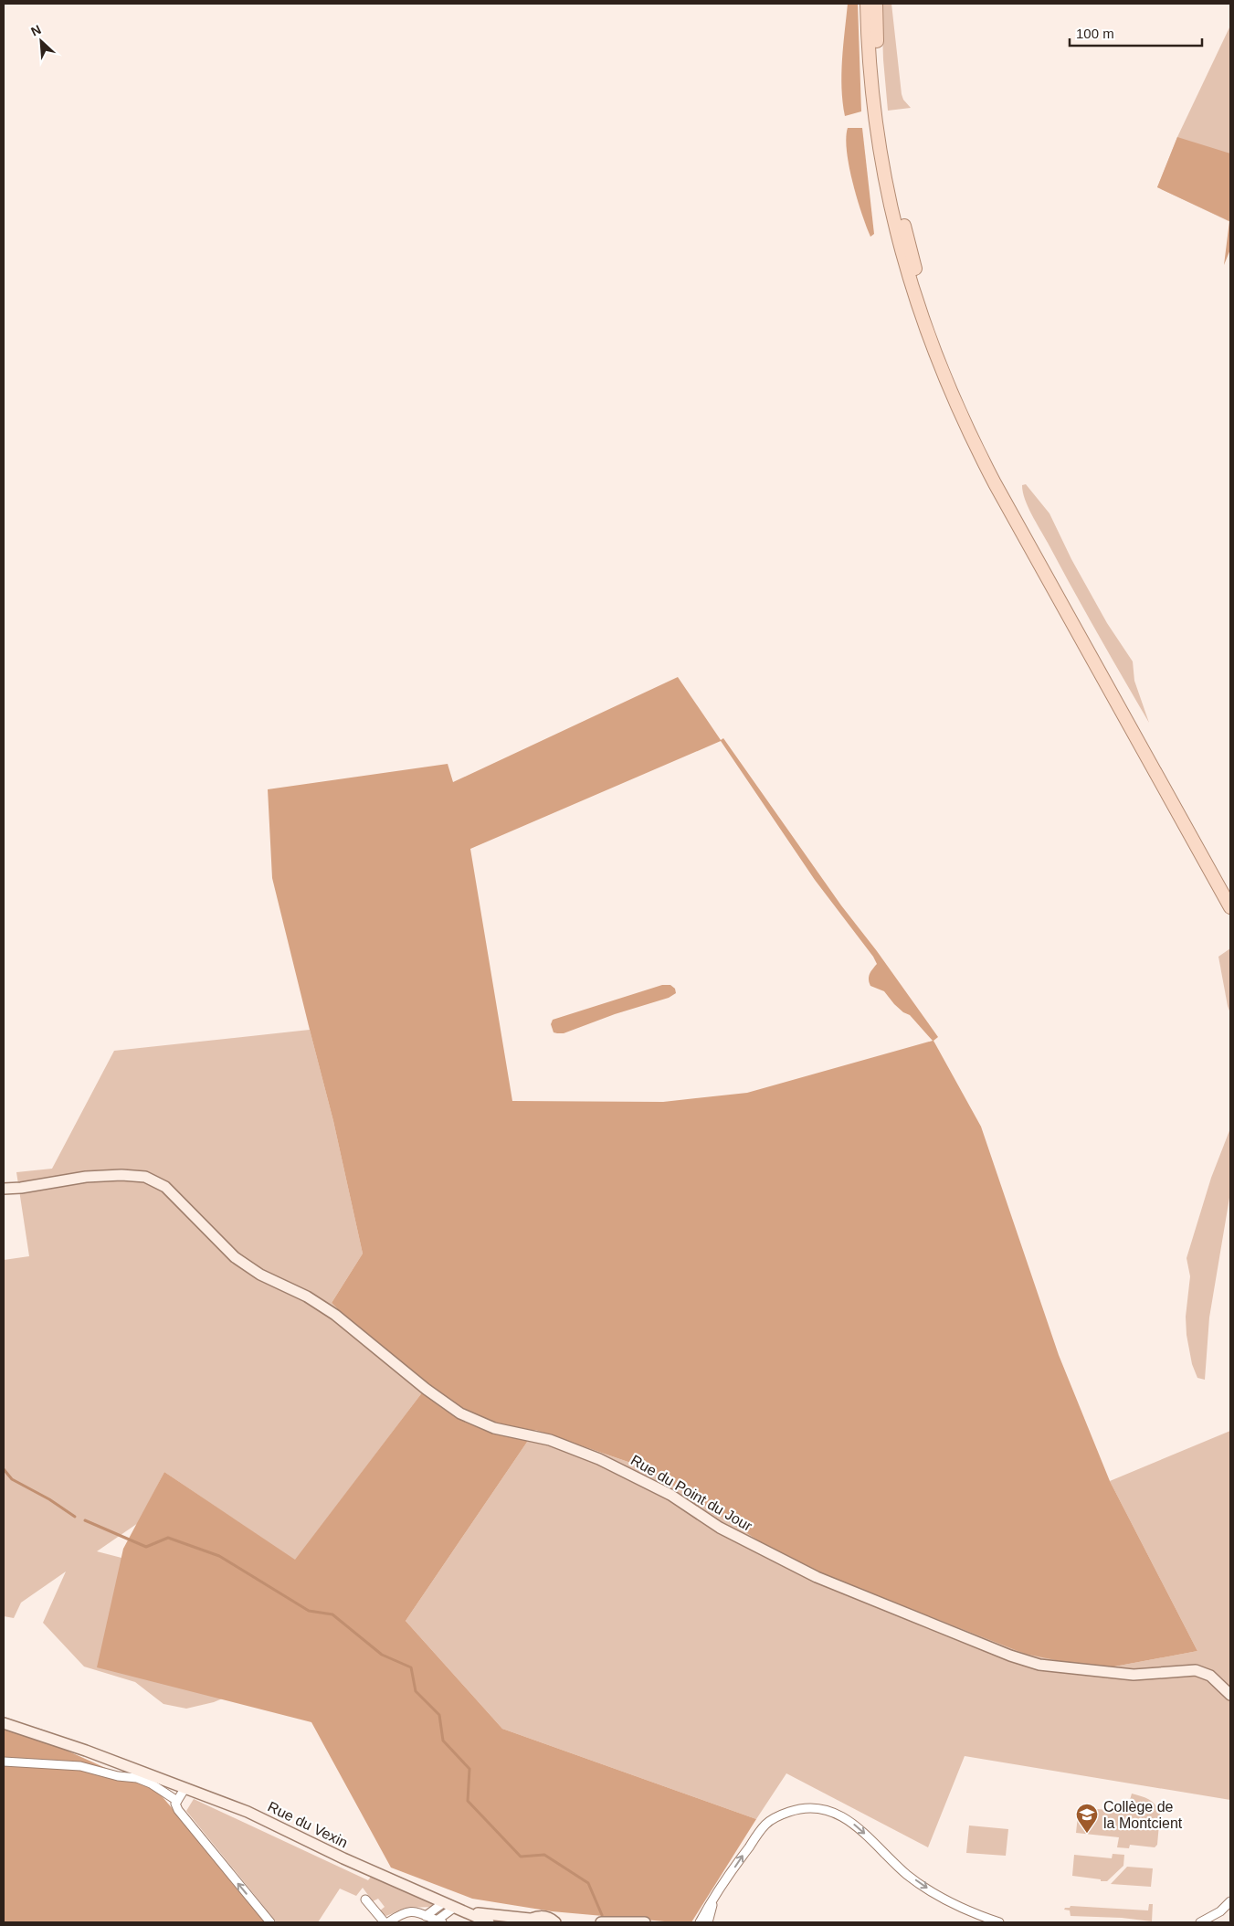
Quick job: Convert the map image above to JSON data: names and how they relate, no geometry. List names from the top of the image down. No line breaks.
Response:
{"streets":{"street":["Rue du Point du Jour","Rue du Vexin"]},"places":{"school or university":["Collège de la Montcient"]},"scale_bar":"100 m","north":"top left"}
